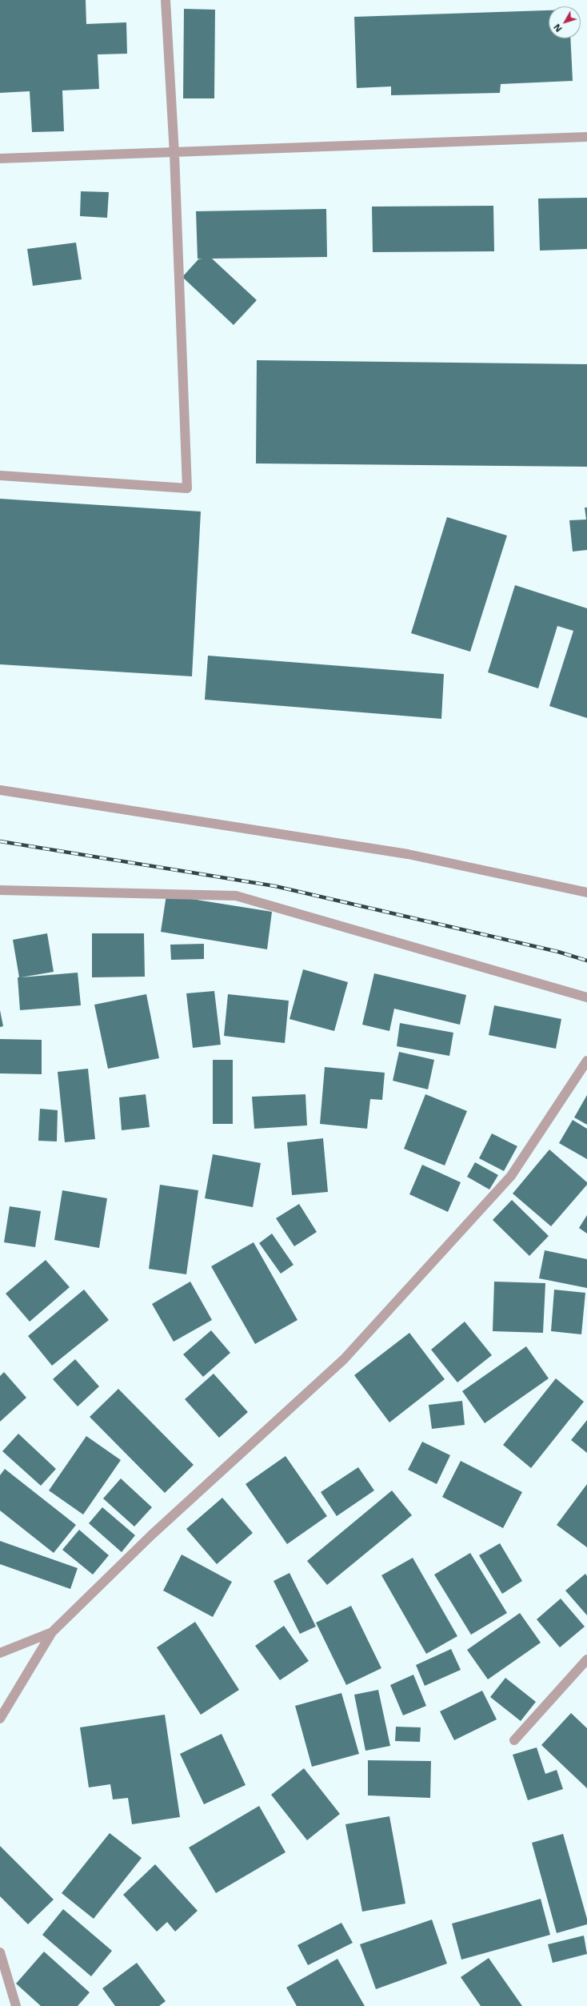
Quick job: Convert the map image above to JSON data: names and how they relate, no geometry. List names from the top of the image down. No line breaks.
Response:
{"north":"bottom left"}
